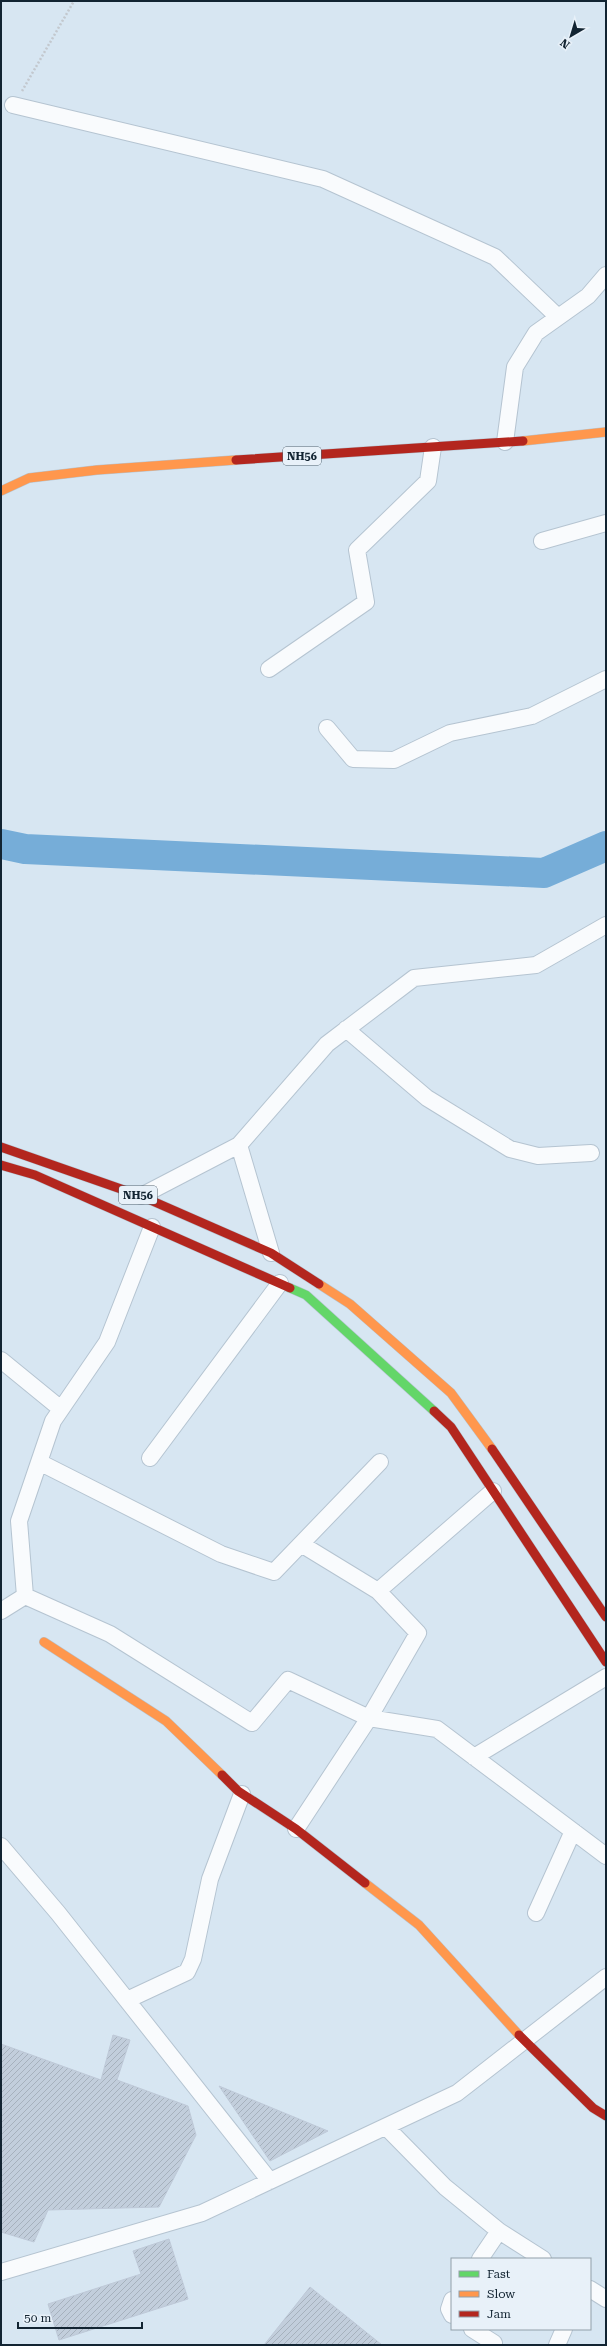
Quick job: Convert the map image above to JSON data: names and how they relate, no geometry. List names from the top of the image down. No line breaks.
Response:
{"streets":{"main road":["NH56"]},"legend":["Fast","Slow","Jam"],"scale_bar":"50 m","north":"bottom left"}
